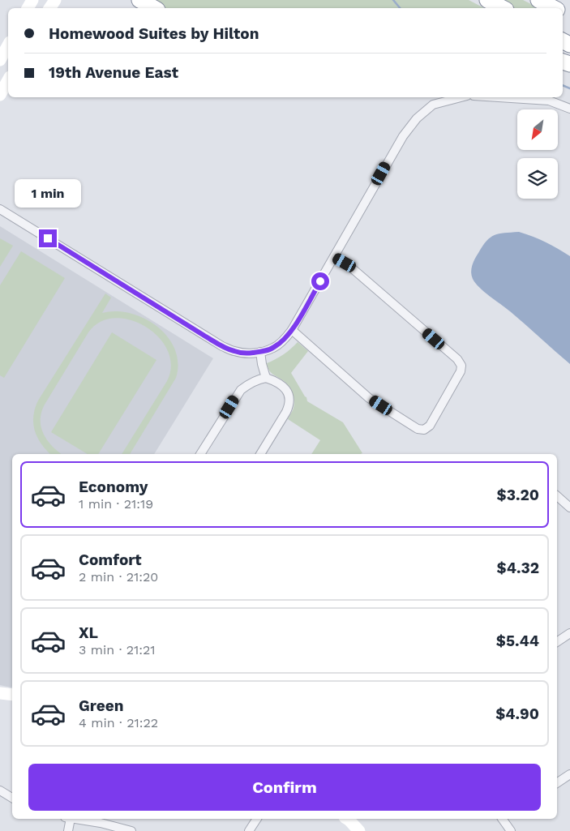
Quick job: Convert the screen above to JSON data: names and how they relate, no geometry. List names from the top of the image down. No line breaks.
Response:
{"north":"bottom left","page":{"banner":["Homewood Suites by Hilton","19th Avenue East"],"bubble":"1 min","list":[{"name":"Economy","note":"1 min · 21:19","value":"$3.20"},{"name":"Comfort","note":"2 min · 21:20","value":"$4.32"},{"name":"XL","note":"3 min · 21:21","value":"$5.44"},{"name":"Green","note":"4 min · 21:22","value":"$4.90"}],"buttons":"Confirm"}}
